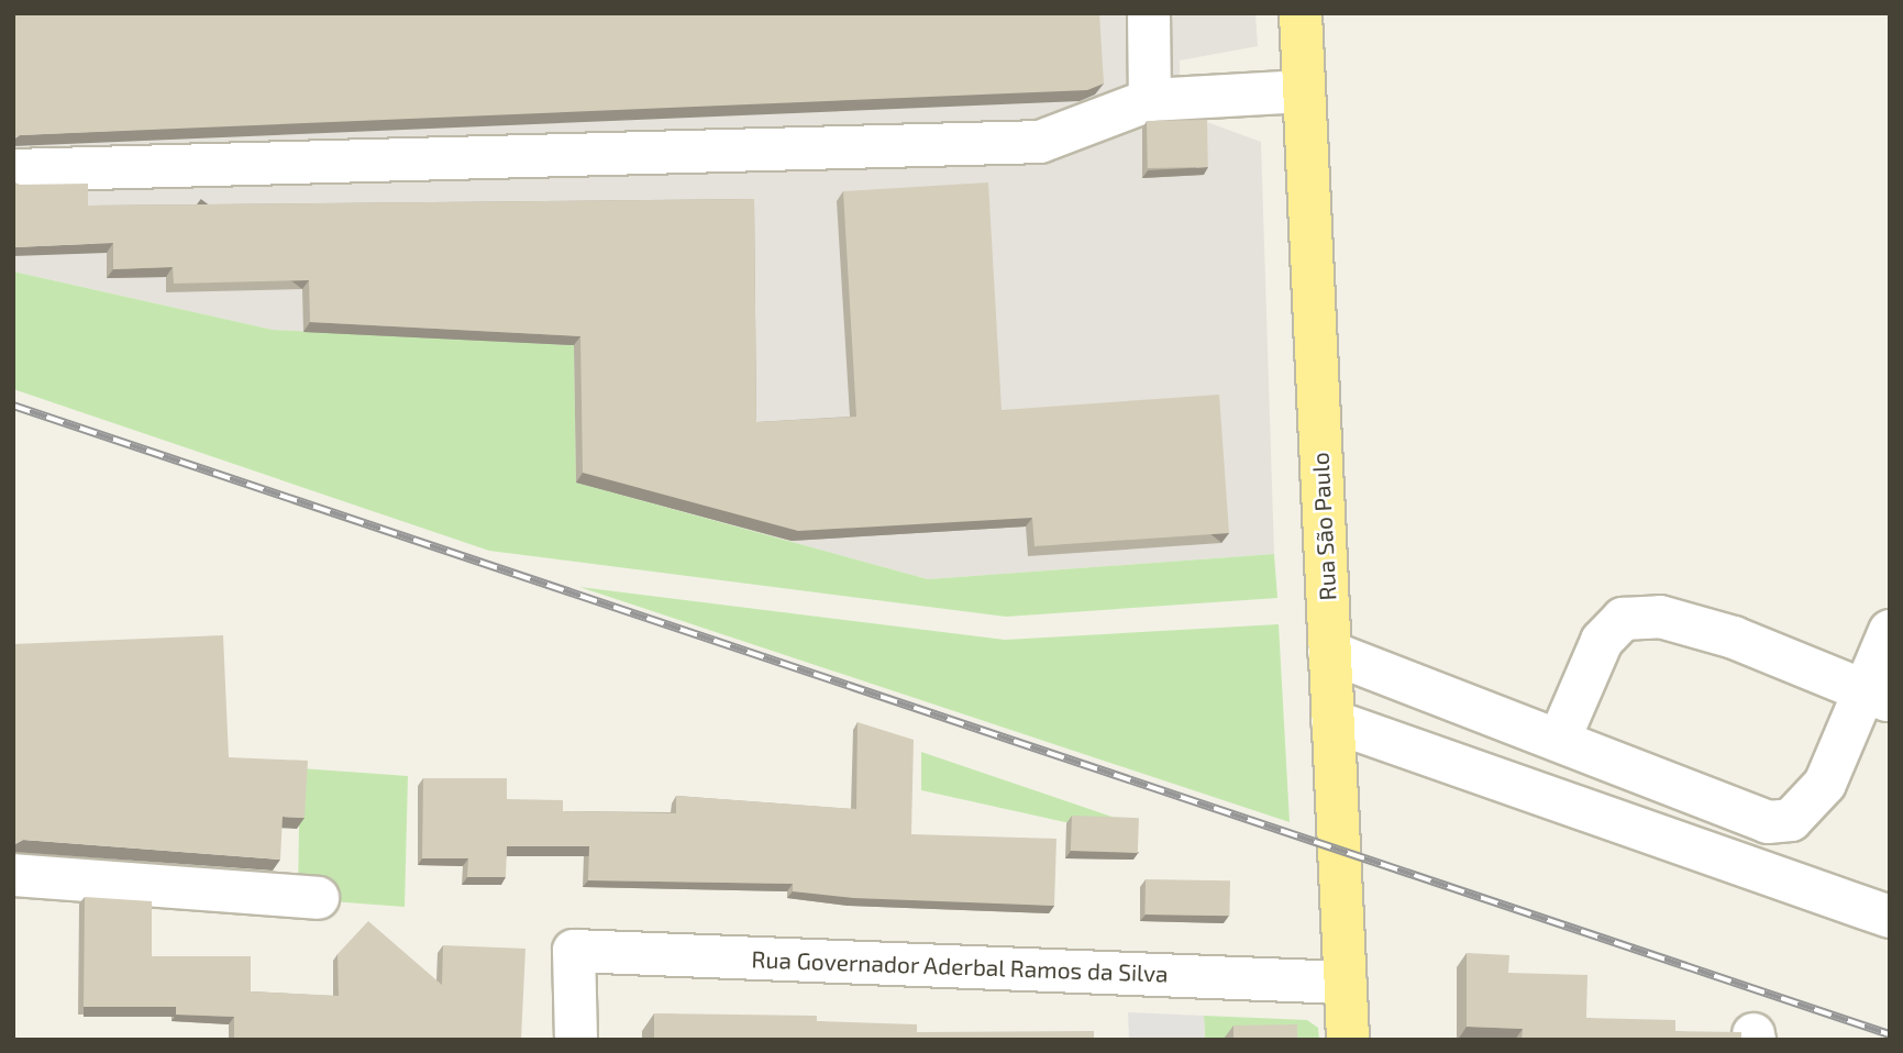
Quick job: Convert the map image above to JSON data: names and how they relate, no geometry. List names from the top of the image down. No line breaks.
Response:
{"streets":{"main road":["Rua São Paulo"],"street":["Rua Governador Aderbal Ramos da Silva"]},"crossings":[["Rua São Paulo","Rua Governador Aderbal Ramos da Silva"]]}
